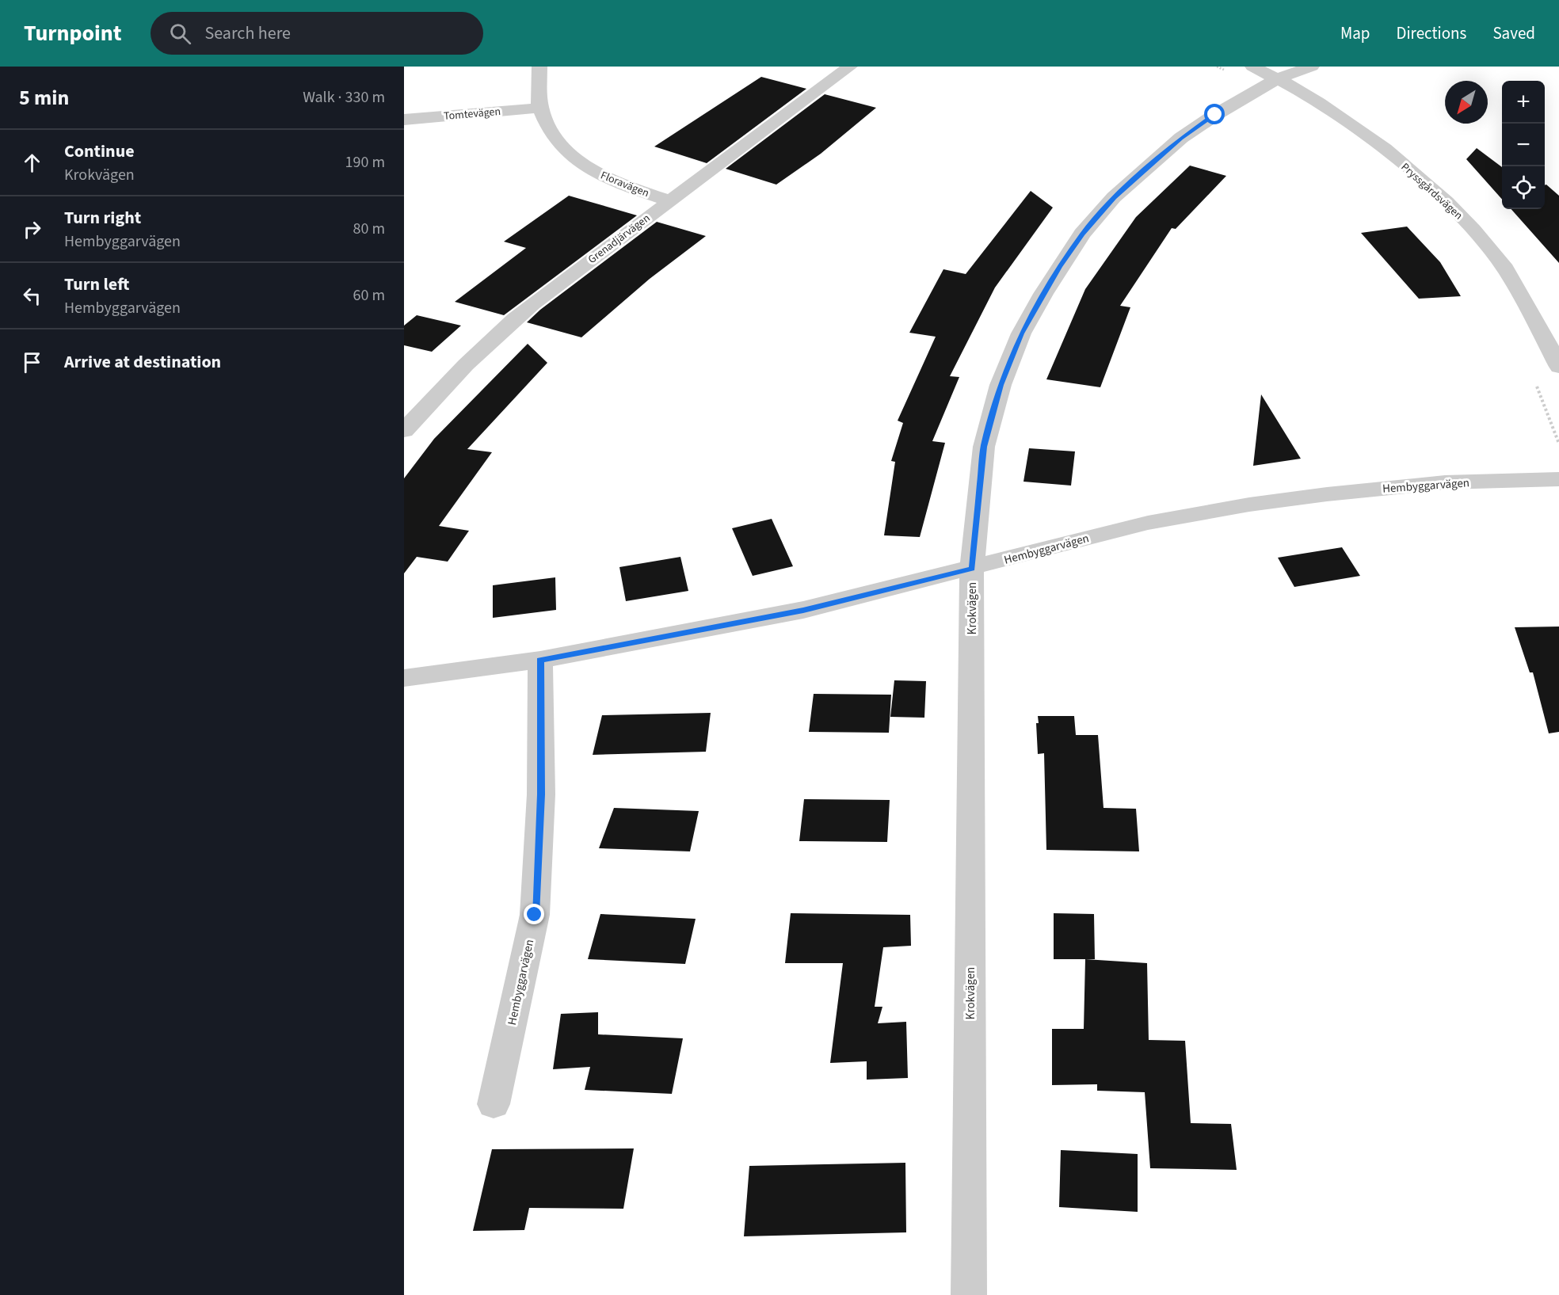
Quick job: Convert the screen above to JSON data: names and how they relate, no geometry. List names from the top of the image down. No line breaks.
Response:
{"streets":{"street":["Tomtevägen","Floravägen","Pryssgårdsvägen","Grenadjärvägen","Hembyggarvägen","Krokvägen"]},"crossings":[["Tomtevägen","Floravägen"],["Floravägen","Grenadjärvägen"],["Pryssgårdsvägen","Krokvägen"],["Hembyggarvägen","Krokvägen"]],"north":"bottom left","page":{"header":"Turnpoint","search":"Search here","nav":["Map","Directions","Saved"],"heading":["5 min","Walk · 330 m"],"map_buttons":["+","−"],"list":[["Continue","Krokvägen","190 m"],["Turn right","Hembyggarvägen","80 m"],["Turn left","Hembyggarvägen","60 m"],"Arrive at destination"]}}
